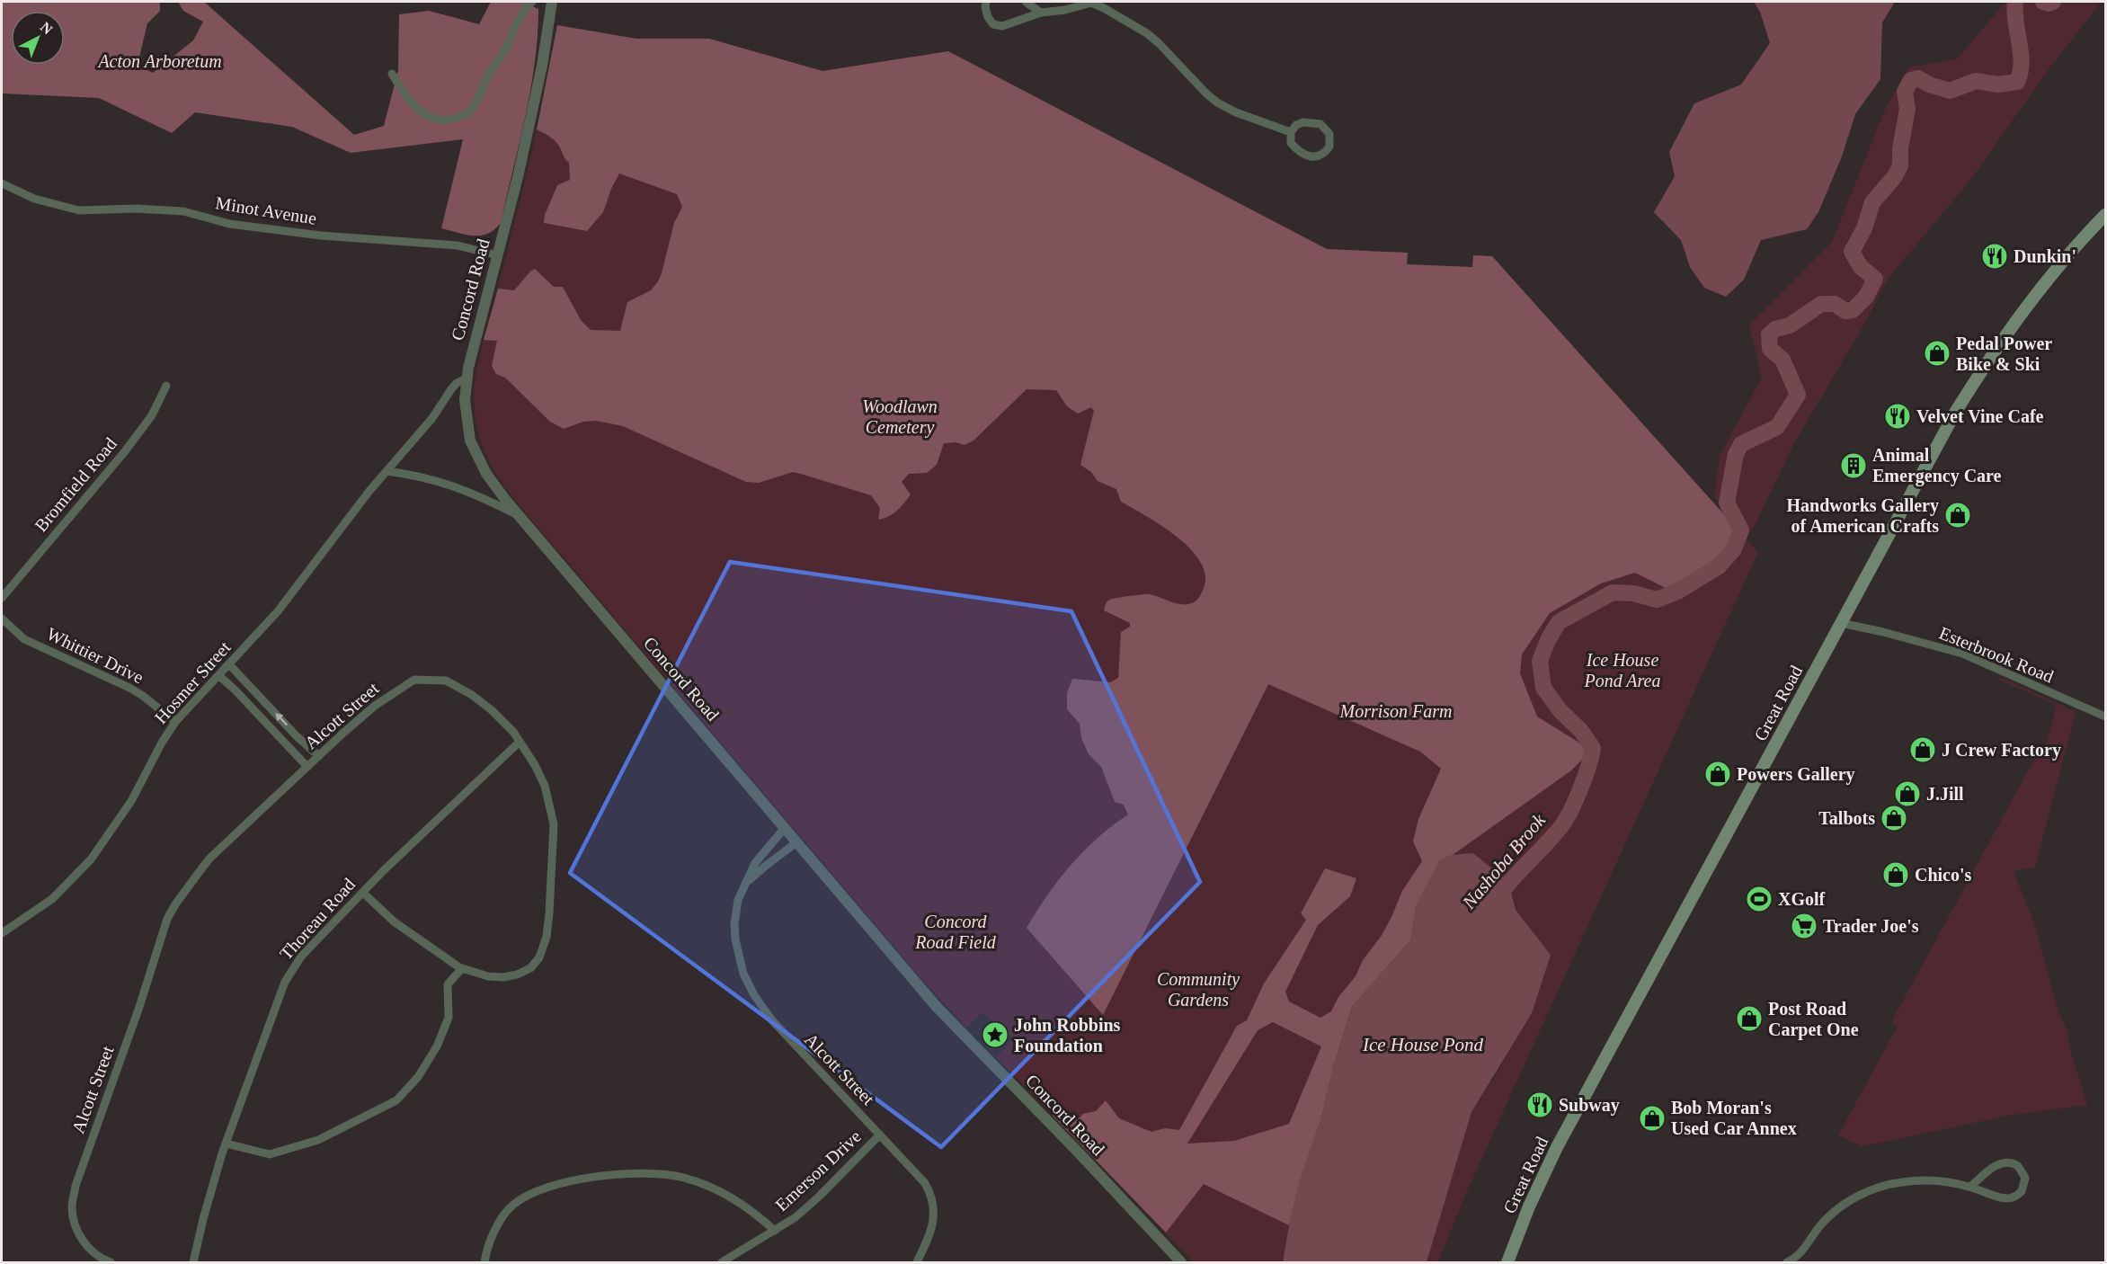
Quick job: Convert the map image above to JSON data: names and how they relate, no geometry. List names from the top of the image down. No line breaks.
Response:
{"streets":{"main road":["Great Road"],"street":["Minot Avenue","Concord Road","Bromfield Road","Esterbrook Road","Whittier Drive","Hosmer Street","Alcott Street","Thoreau Road","Emerson Drive"]},"crossings":[["Minot Avenue","Concord Road"],["Concord Road","Hosmer Street"],["Concord Road","Alcott Street"],["Esterbrook Road","Great Road"],["Whittier Drive","Hosmer Street"],["Alcott Street","Thoreau Road"],["Alcott Street","Emerson Drive"]],"water":["Nashoba Brook","Ice House Pond"],"parks":["Acton Arboretum","Woodlawn Cemetery","Ice House Pond Area","Morrison Farm","Concord Road Field","Community Gardens"],"places":{"restaurant":["Dunkin'","Velvet Vine Cafe","Subway"],"shop":["Pedal Power Bike & Ski","Handworks Gallery of American Crafts","J Crew Factory","Powers Gallery","J.Jill","Talbots","Chico's","Post Road Carpet One","Bob Moran's Used Car Annex"],"building":["Animal Emergency Care"],"sports":["XGolf"],"supermarket":["Trader Joe's"],"place":["John Robbins Foundation"]},"north":"top right"}
